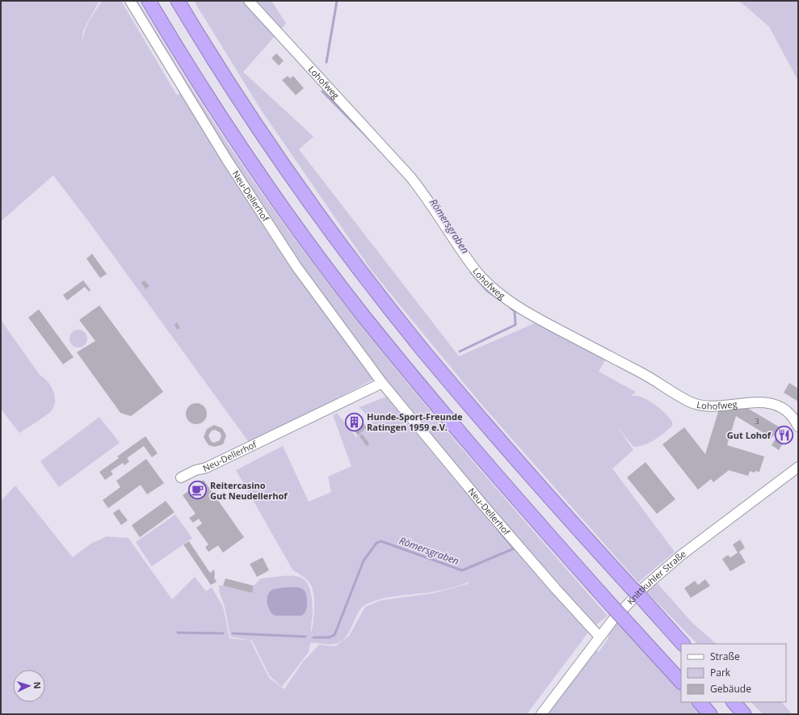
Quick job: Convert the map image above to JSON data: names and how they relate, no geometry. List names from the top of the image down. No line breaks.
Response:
{"streets":{"street":["Lohofweg","Neu-Dellerhof","Knittkuhler Straße"]},"crossings":[["Neu-Dellerhof","Knittkuhler Straße"]],"water":["Römersgraben"],"places":{"building":["Hunde-Sport-Freunde Ratingen 1959 e.V."],"restaurant":["Gut Lohof"],"cafe":["Reitercasino Gut Neudellerhof"]},"house_numbers":["3"],"legend":["Straße","Park","Gebäude"],"north":"right"}
